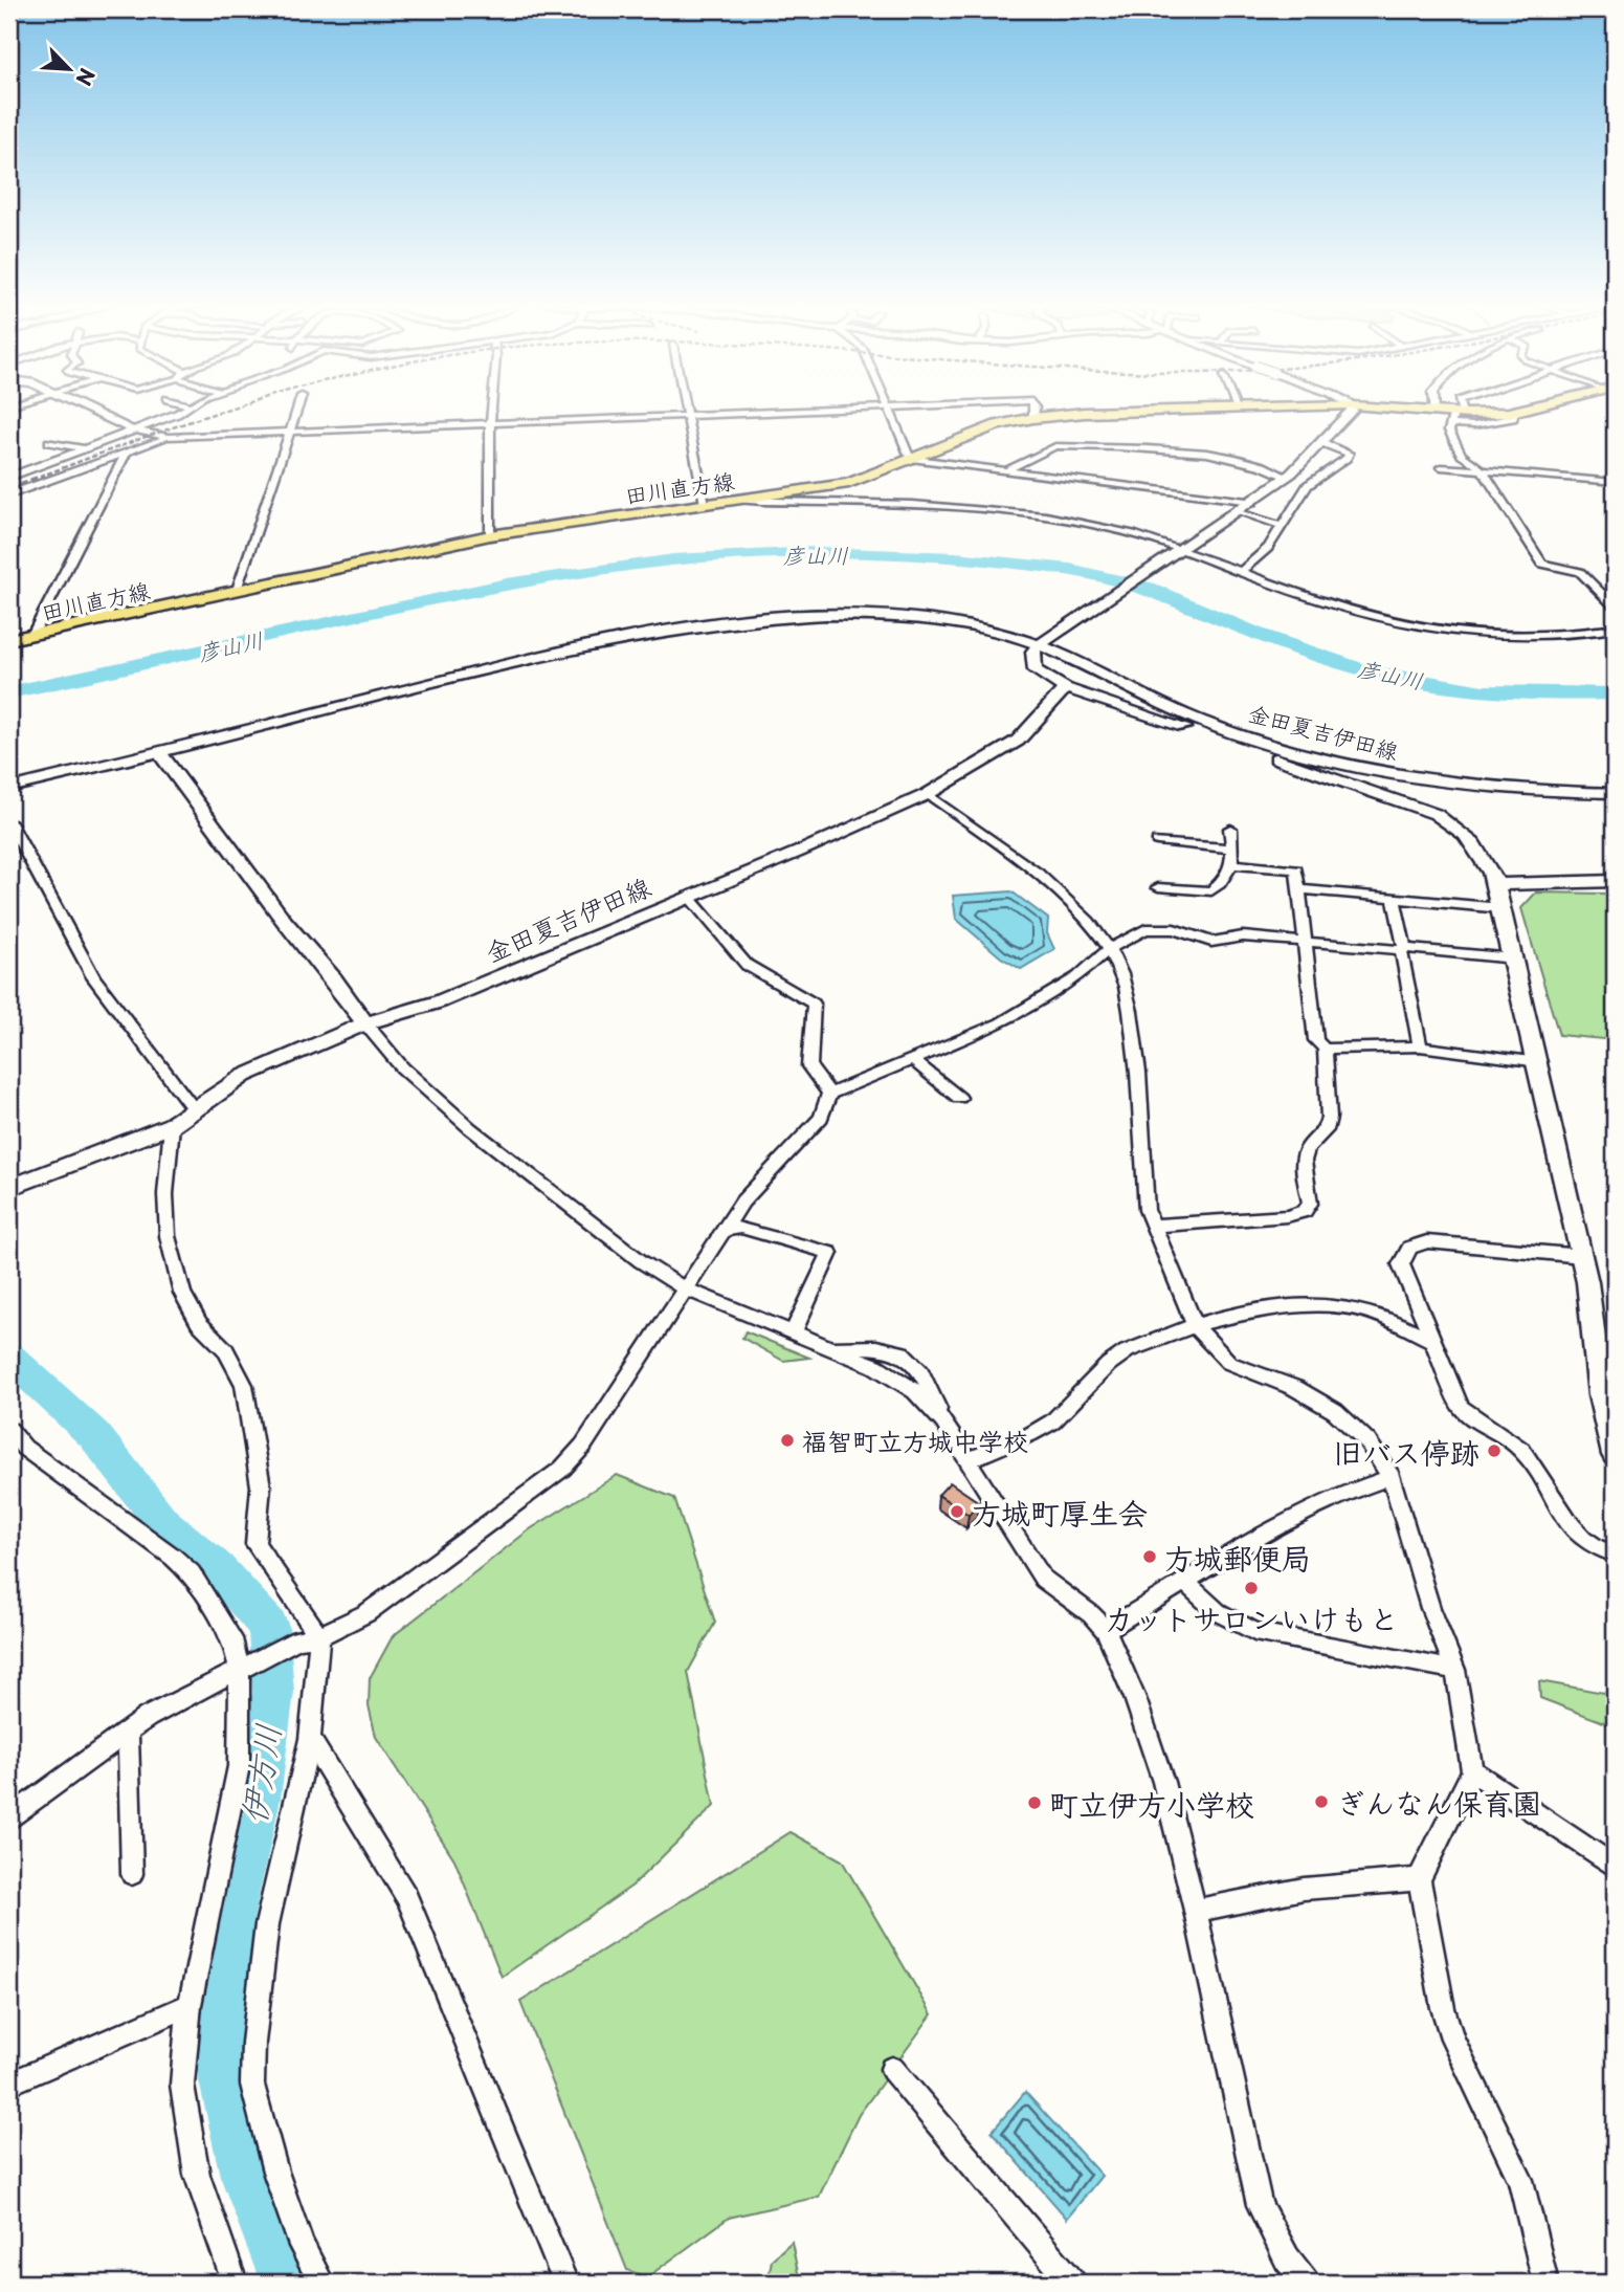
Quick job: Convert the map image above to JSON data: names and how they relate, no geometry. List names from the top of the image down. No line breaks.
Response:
{"streets":{"main road":["田川直方線","金田夏吉伊田線"]},"water":["彦山川","伊方川"],"places":["福智町立方城中学校","旧バス停跡","方城町厚生会","方城郵便局","カットサロンいけもと","ぎんなん保育園","町立伊方小学校"],"north":"bottom right"}
